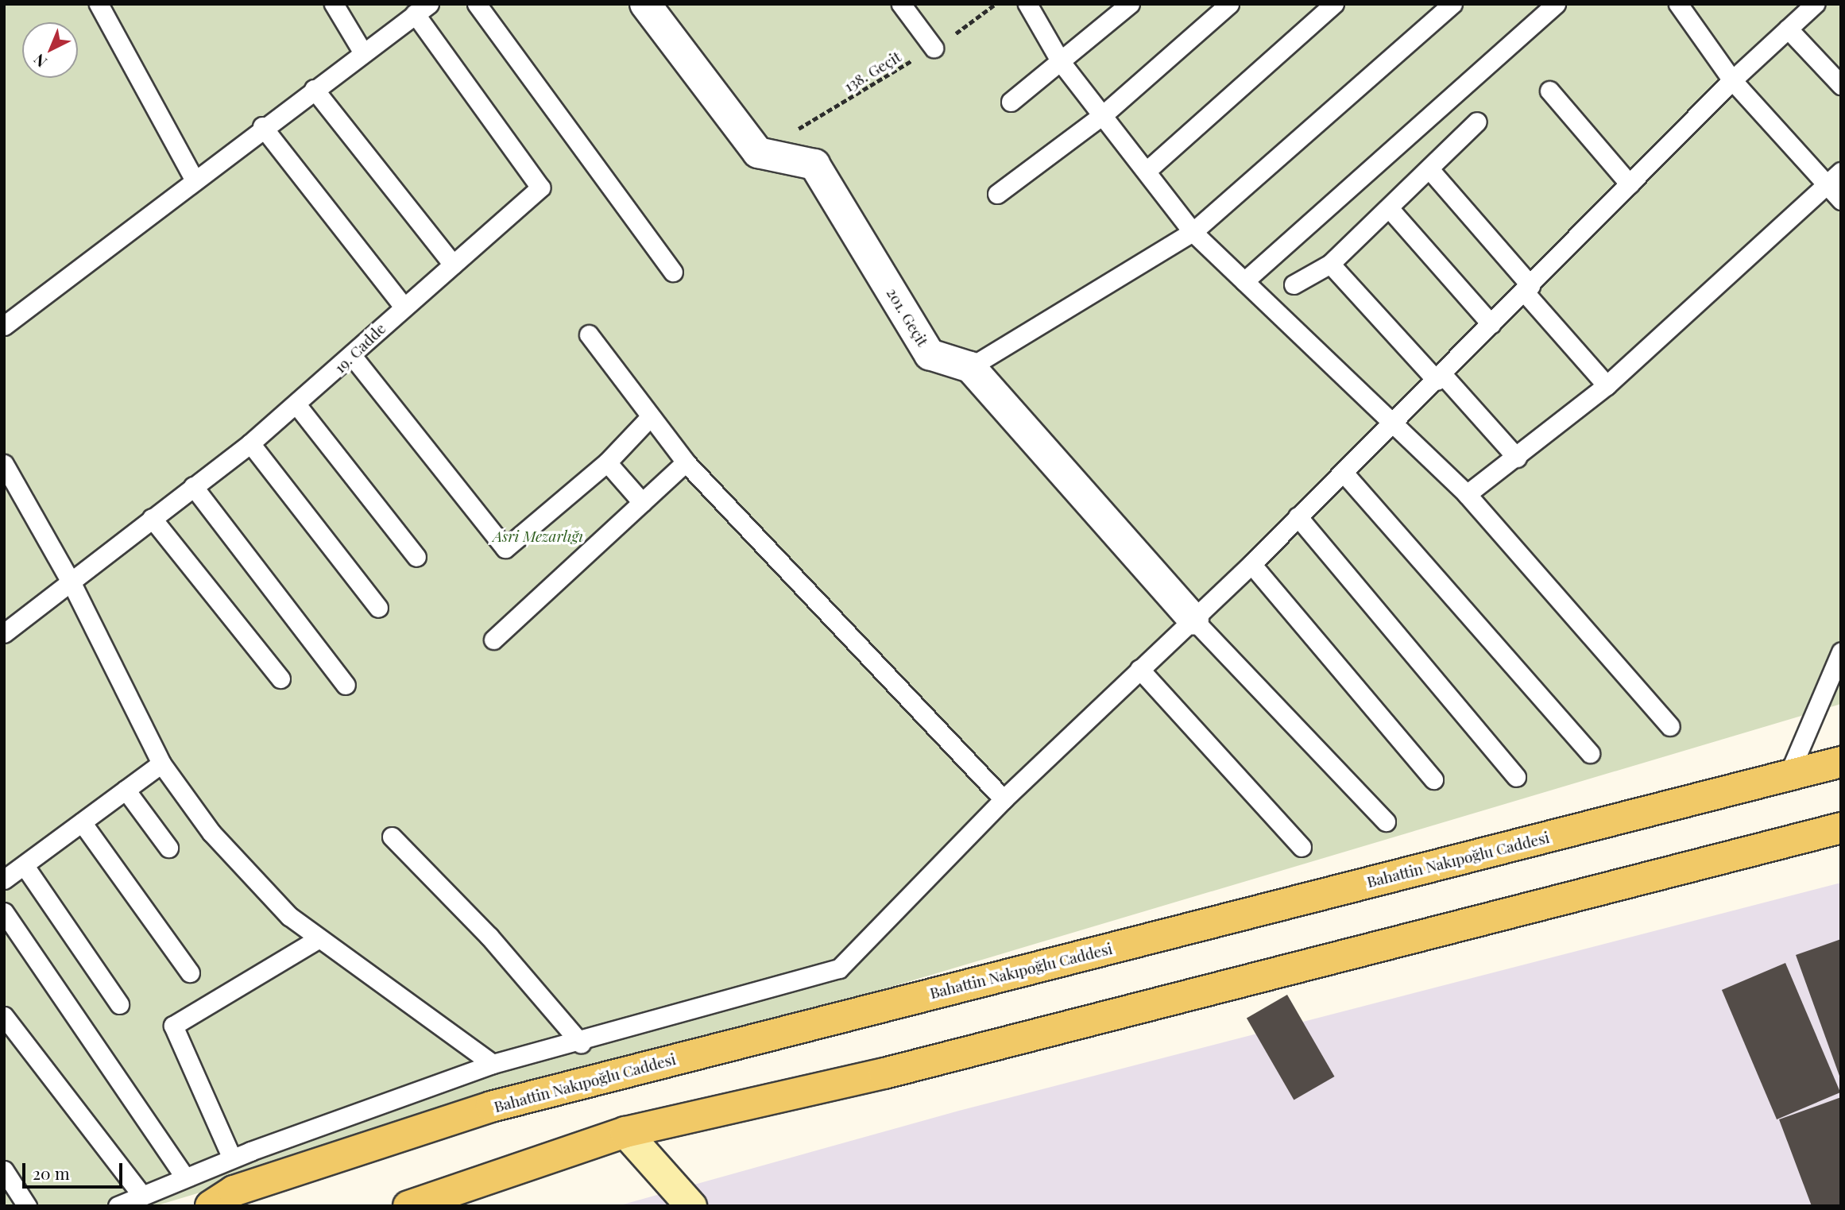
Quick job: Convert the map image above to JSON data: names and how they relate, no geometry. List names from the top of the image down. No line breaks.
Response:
{"streets":{"main road":["Bahattin Nakıpoğlu Caddesi"],"street":["201. Geçit"],"lane":["19. Cadde"],"path":["138. Geçit"]},"crossings":[["138. Geçit","201. Geçit"]],"parks":["Asri Mezarlığı"],"scale_bar":"20 m","north":"bottom left"}
